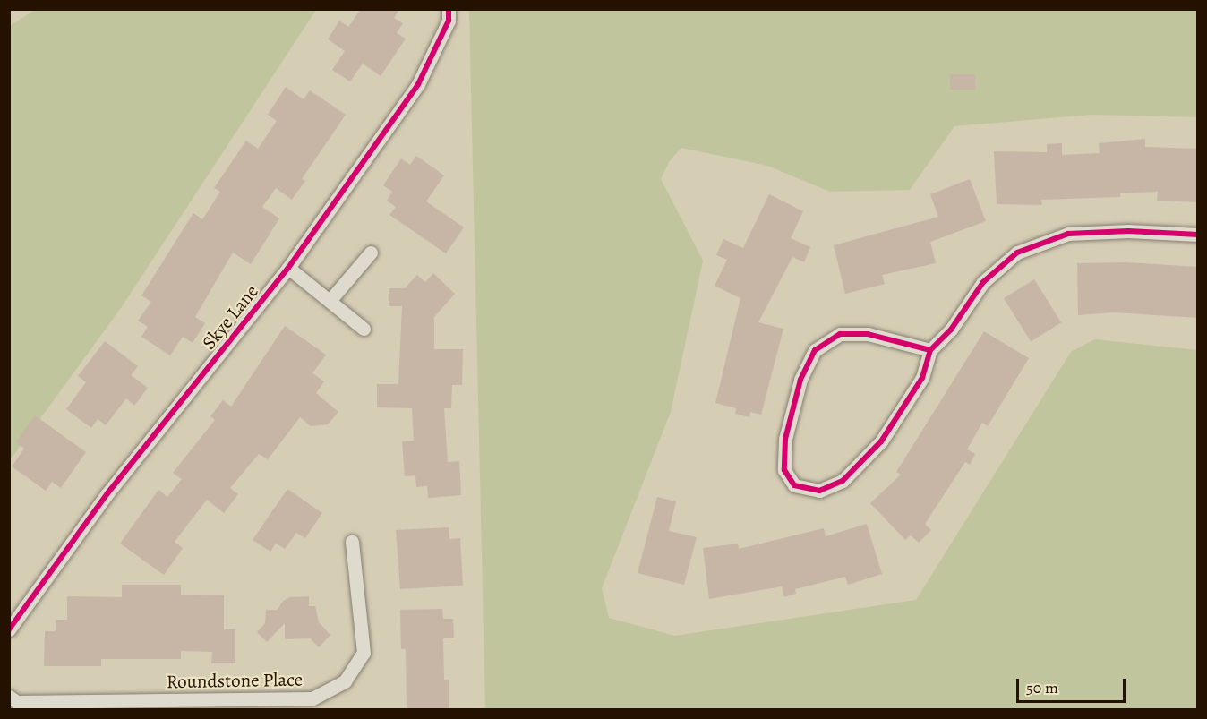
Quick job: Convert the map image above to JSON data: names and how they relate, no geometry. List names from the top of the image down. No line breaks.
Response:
{"streets":{"street":["Skye Lane","Roundstone Place"]},"scale_bar":"50 m"}
